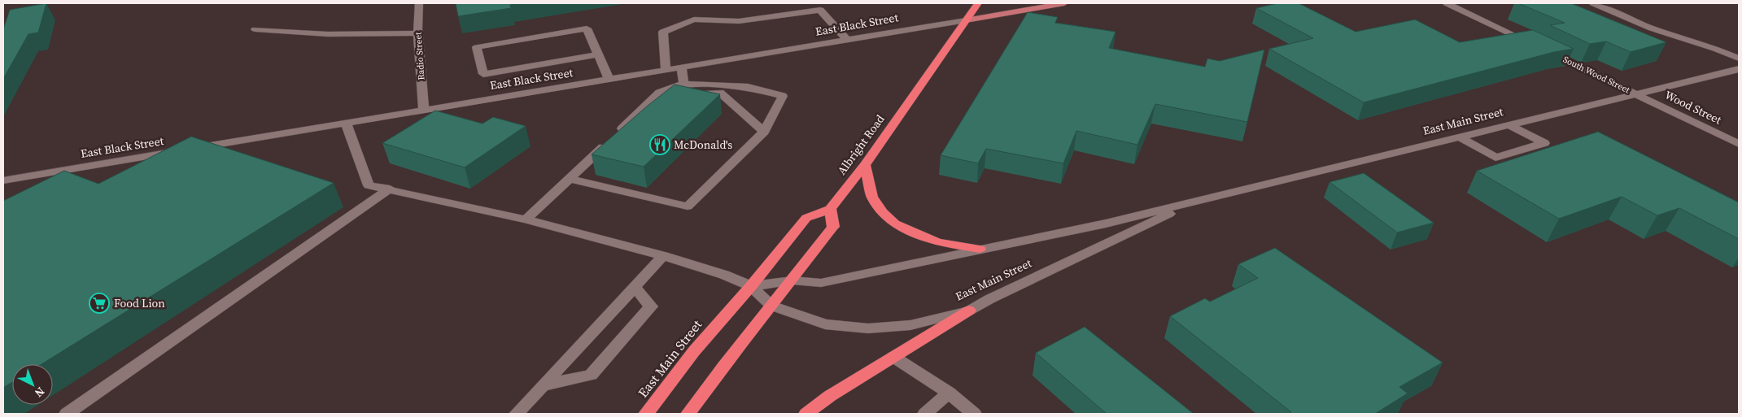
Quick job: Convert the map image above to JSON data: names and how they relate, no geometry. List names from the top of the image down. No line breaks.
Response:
{"streets":{"highway":["East Main Street","Albright Road"],"main road":["East Black Street"],"street":["Radio Street","South Wood Street","Wood Street"]},"crossings":[["East Black Street","Radio Street"],["East Black Street","Albright Road"],["South Wood Street","Wood Street"],["South Wood Street","East Main Street"],["Wood Street","East Main Street"]],"places":{"restaurant":["McDonald's"],"supermarket":["Food Lion"]},"north":"bottom right"}
